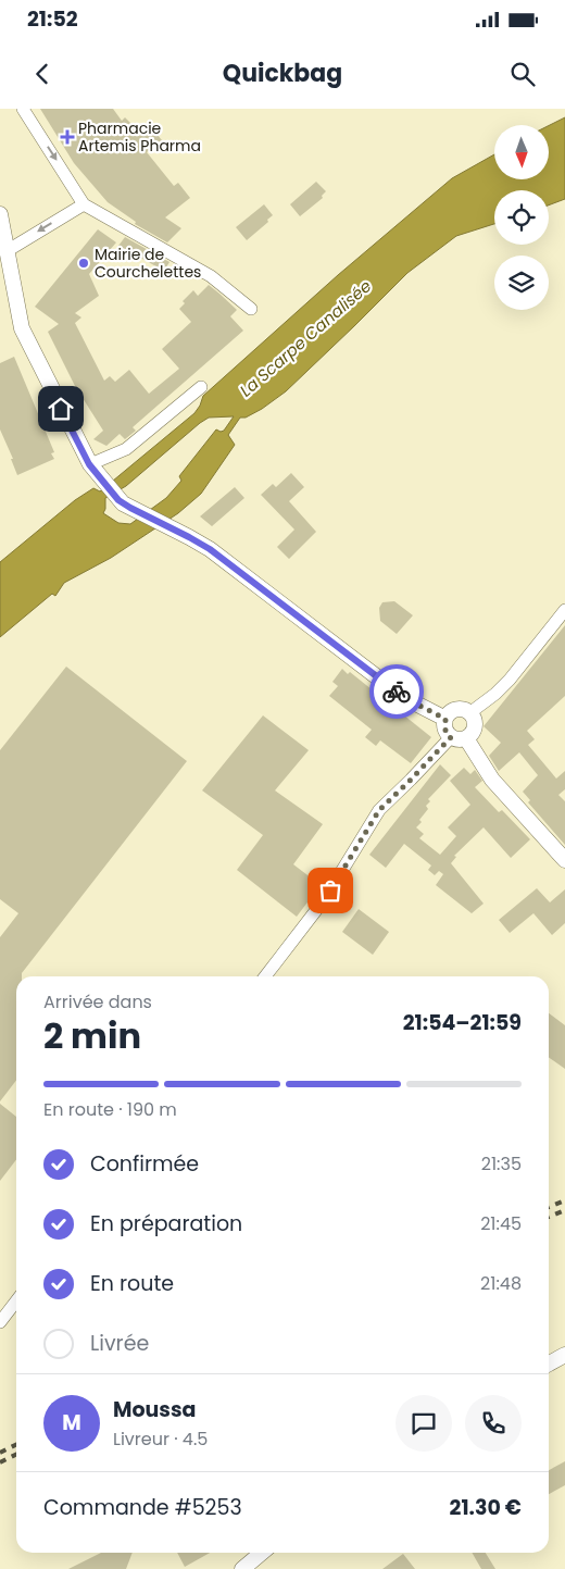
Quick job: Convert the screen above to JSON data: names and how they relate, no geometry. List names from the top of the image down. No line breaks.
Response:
{"water":["La Scarpe Canalisée"],"places":{"health":["Pharmacie Artemis Pharma"],"other":["Mairie de Courchelettes"]},"north":"bottom","page":{"status":"21:52","header":"Quickbag","heading":["2 min","Arrivée dans","21:54–21:59"],"panel":["Moussa","Livreur · 4.5","Commande #5253","21.30 €"],"bar":"En route · 190 m","list":[["Confirmée","21:35"],["En préparation","21:45"],["En route","21:48"],"Livrée"],"round":"M"}}
